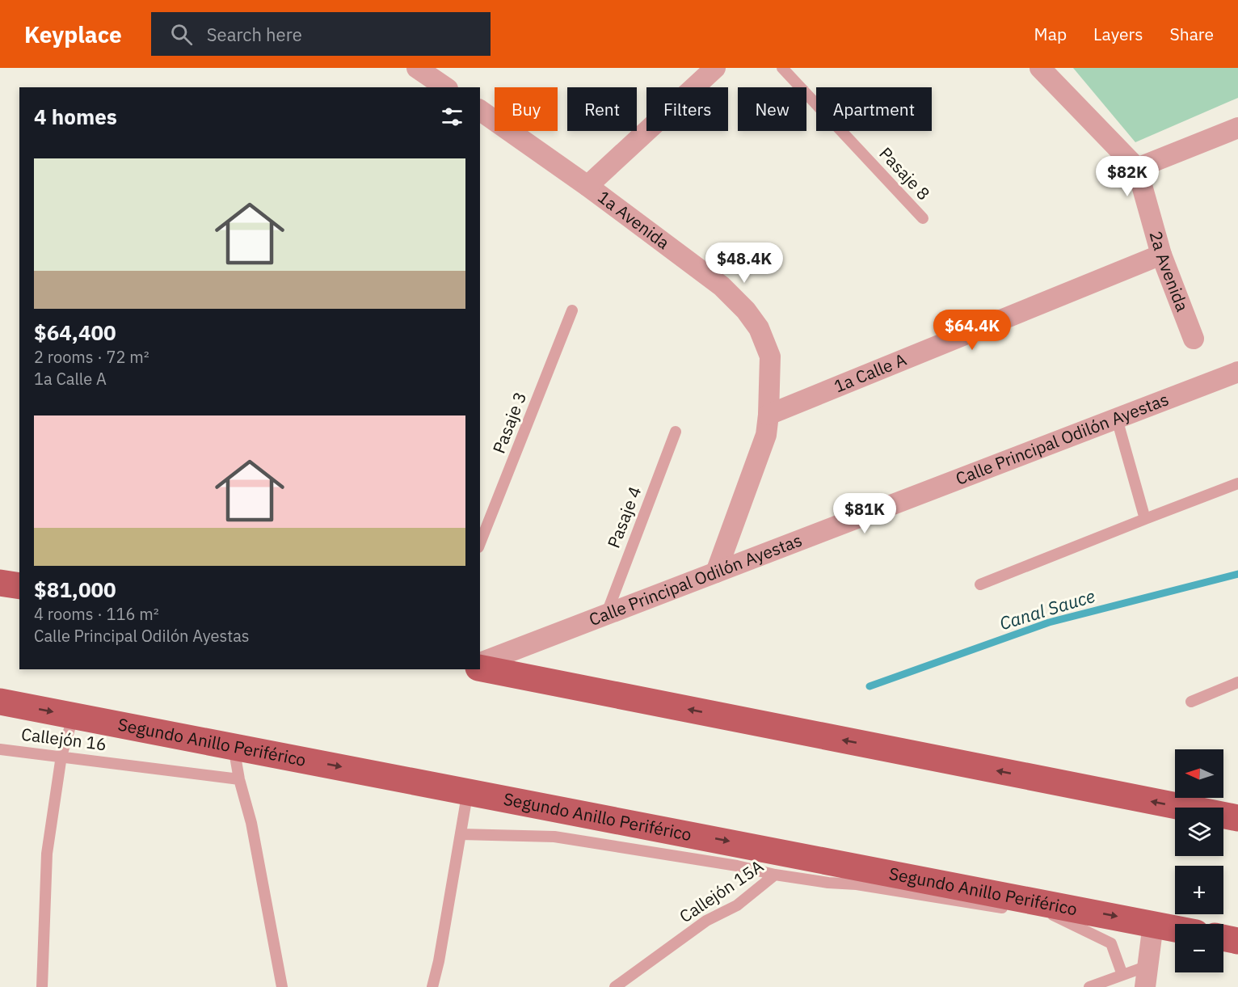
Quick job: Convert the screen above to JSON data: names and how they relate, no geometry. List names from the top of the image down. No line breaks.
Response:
{"streets":{"main road":["Segundo Anillo Periférico"],"street":["1a Avenida","2a Avenida","1a Calle A","Calle Principal Odilón Ayestas"],"lane":["Pasaje 8","Pasaje 3","Pasaje 4","Callejón 16","Callejón 15A"]},"crossings":[["1a Avenida","1a Calle A"],["1a Avenida","Calle Principal Odilón Ayestas"],["2a Avenida","1a Calle A"],["Calle Principal Odilón Ayestas","Pasaje 4"]],"water":["Canal Sauce"],"north":"left","page":{"header":"Keyplace","search":"Search here","nav":["Map","Layers","Share"],"chip":["Buy","Rent","Filters","New","Apartment"],"heading":"4 homes","list":[{"name":"$64,400","note":"2 rooms · 72 m² · 1a Calle A"},{"name":"$81,000","note":"4 rooms · 116 m² · Calle Principal Odilón Ayestas"}],"price":["$82K","$48.4K","$64.4K","$81K"],"map_buttons":["+","−"]}}
